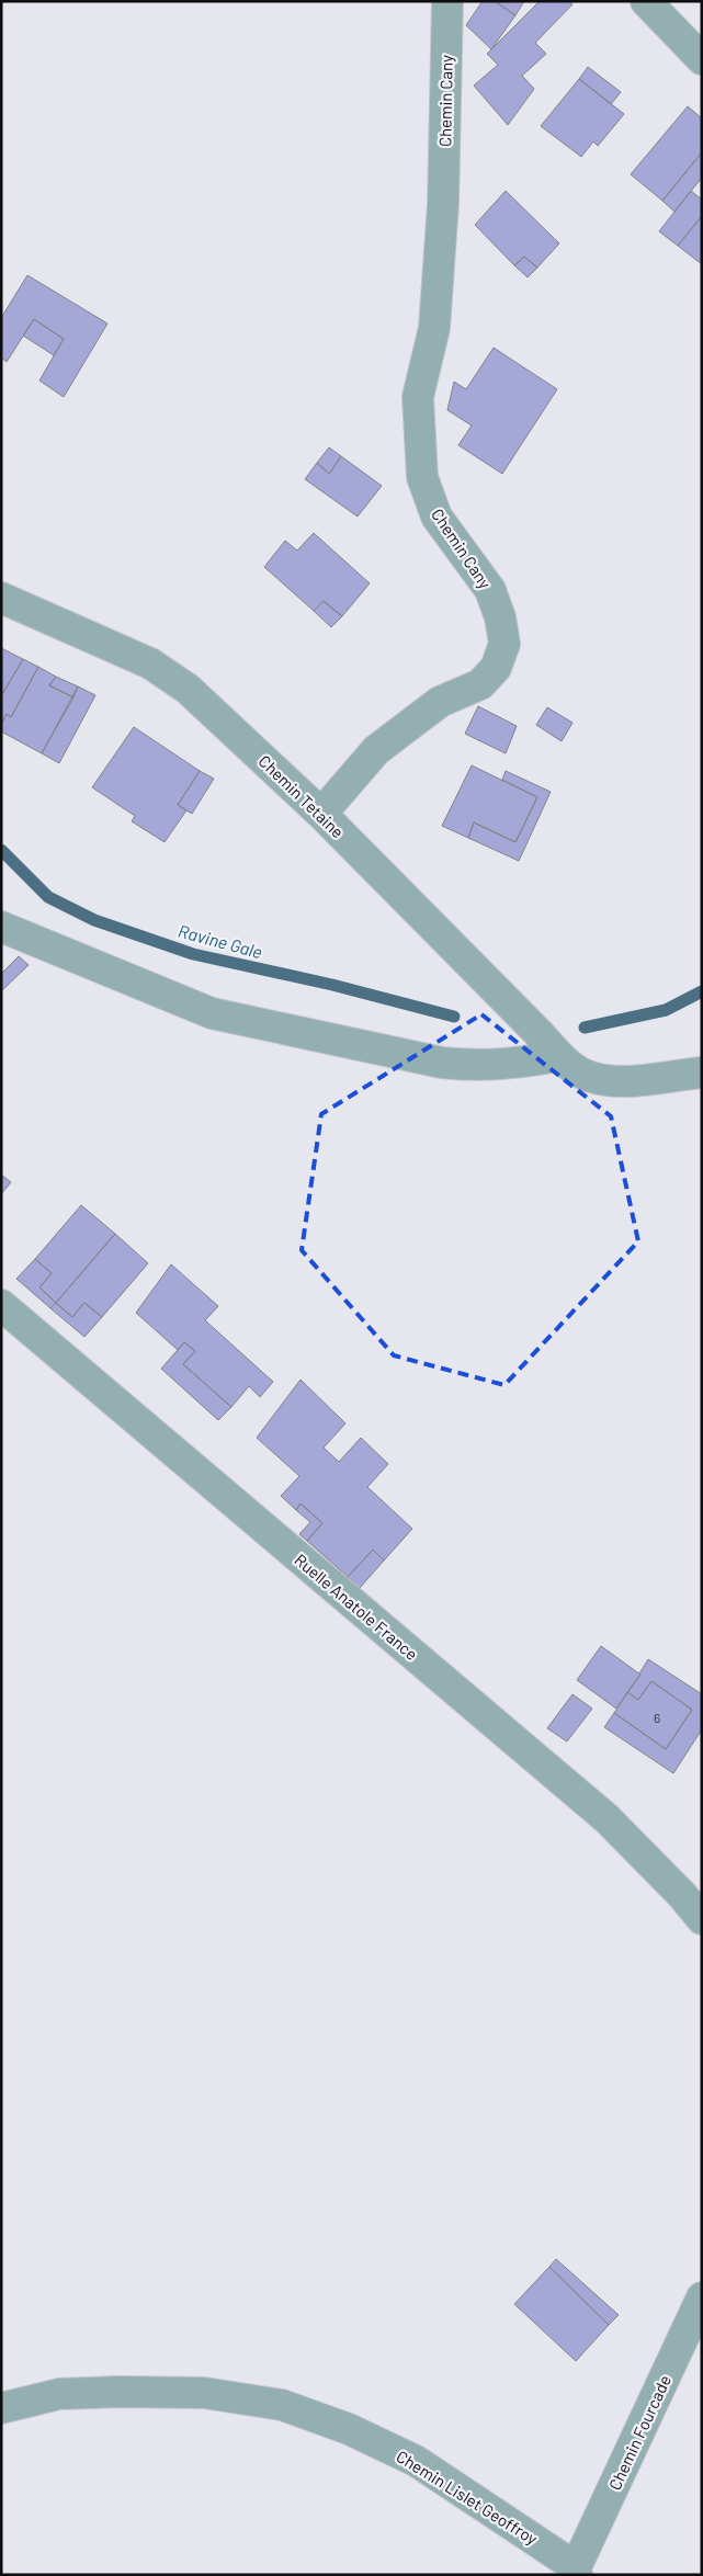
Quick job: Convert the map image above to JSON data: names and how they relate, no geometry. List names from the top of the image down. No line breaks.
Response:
{"streets":{"street":["Chemin Cany","Chemin Tetaine","Ruelle Anatole France","Chemin Fourcade","Chemin Lislet Geoffroy"]},"crossings":[["Chemin Cany","Chemin Tetaine"],["Chemin Fourcade","Chemin Lislet Geoffroy"]],"water":["Ravine Gale"],"house_numbers":["6"]}
